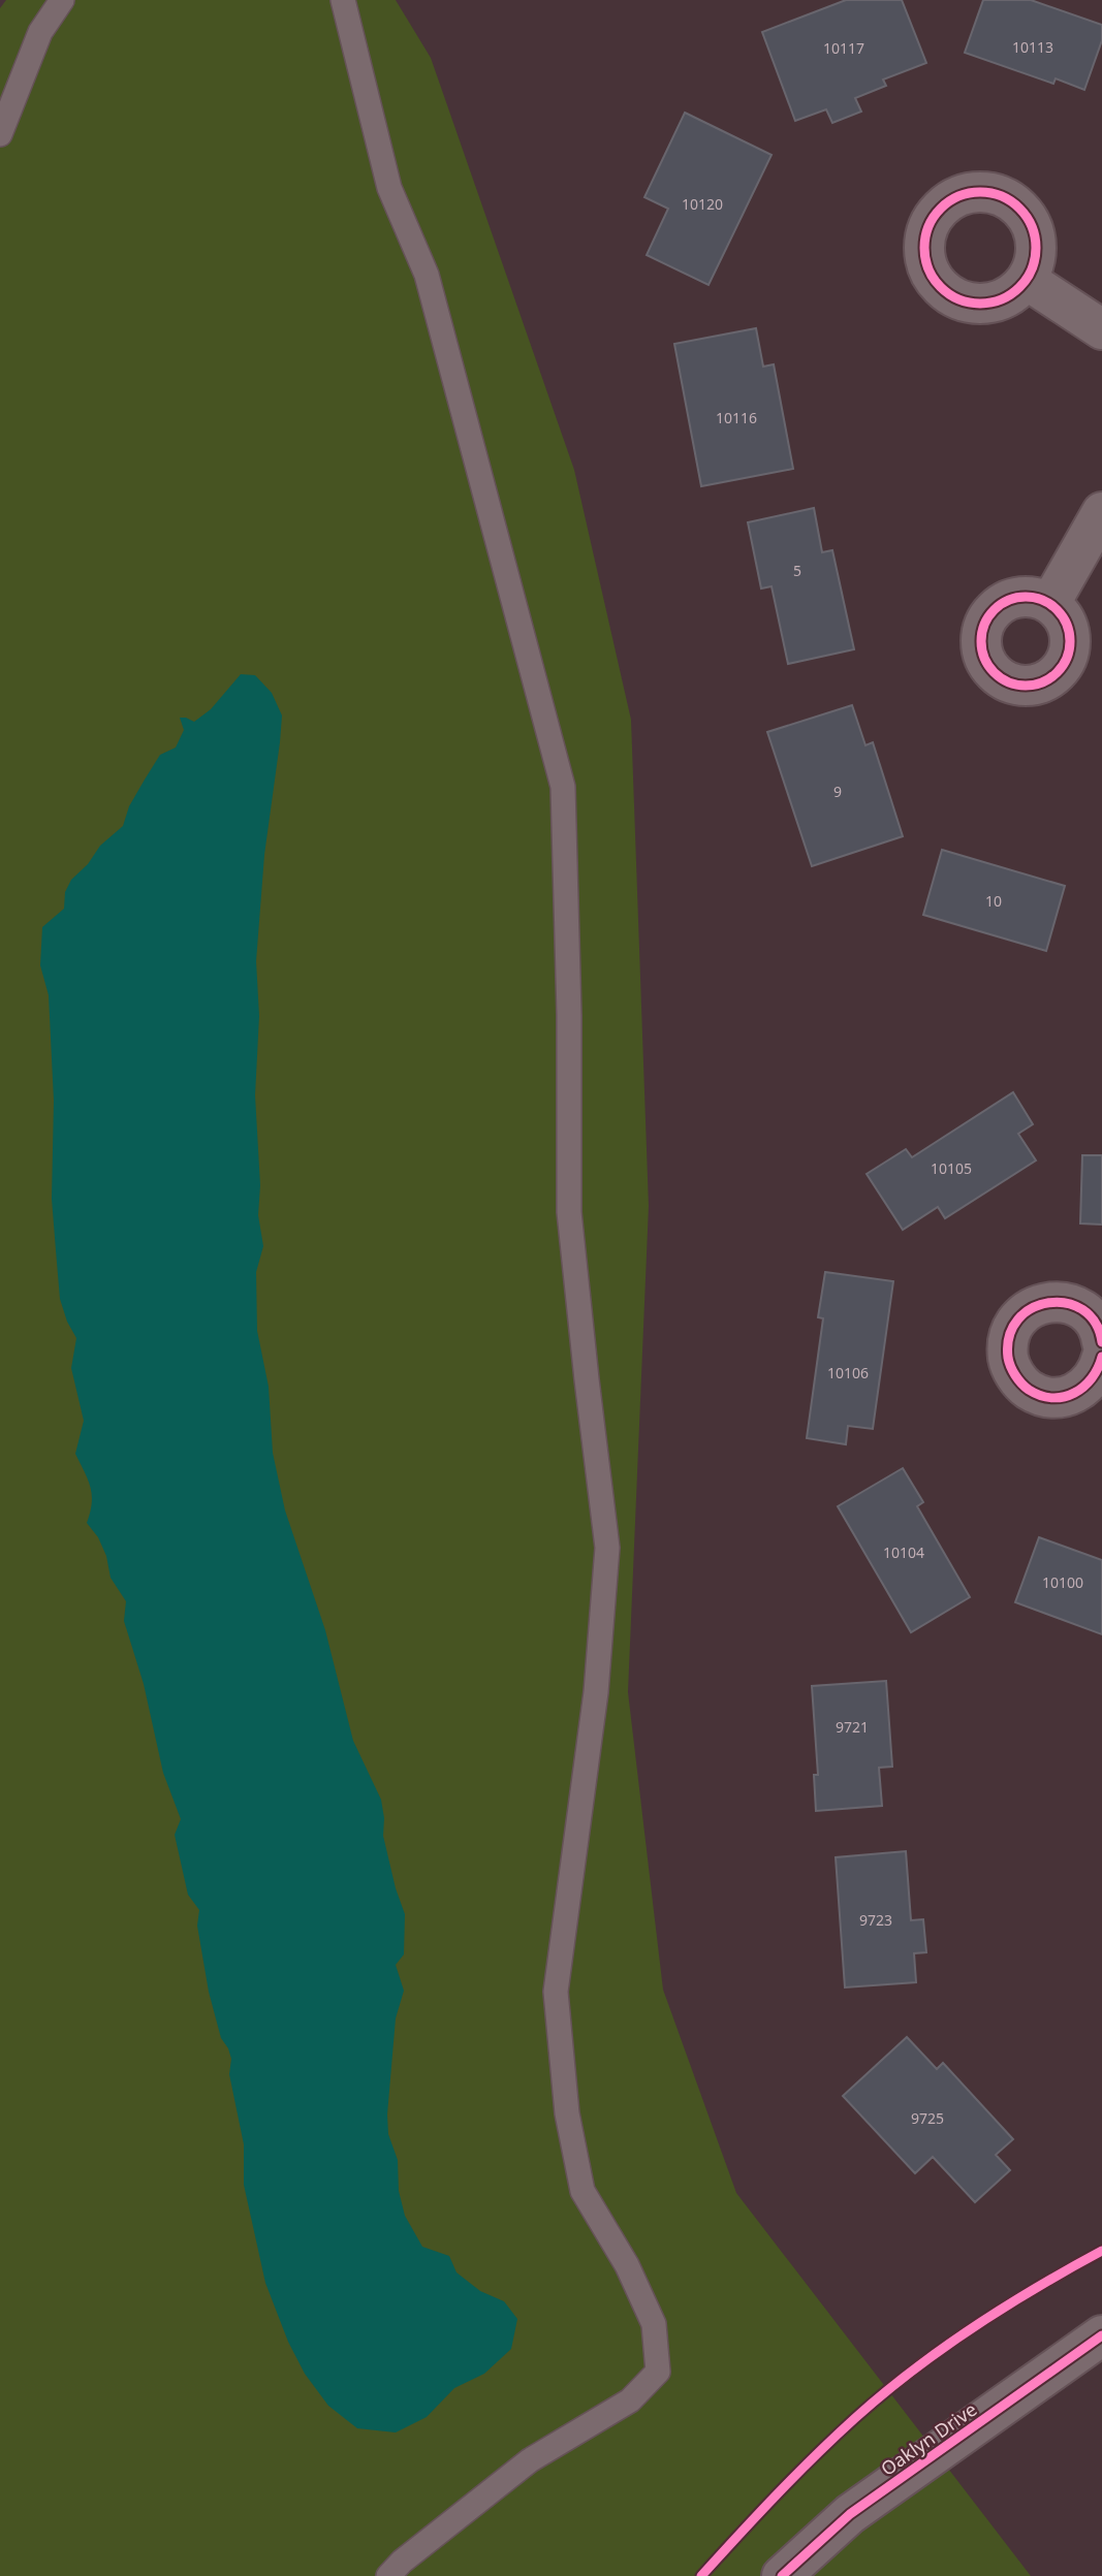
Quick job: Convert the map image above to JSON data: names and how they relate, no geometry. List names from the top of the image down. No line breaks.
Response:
{"streets":{"street":["Oaklyn Drive"]},"house_numbers":["10113","10117","10120","10116","5","9","10","10105","10106","10104","10100","9721","9723","9725"]}
